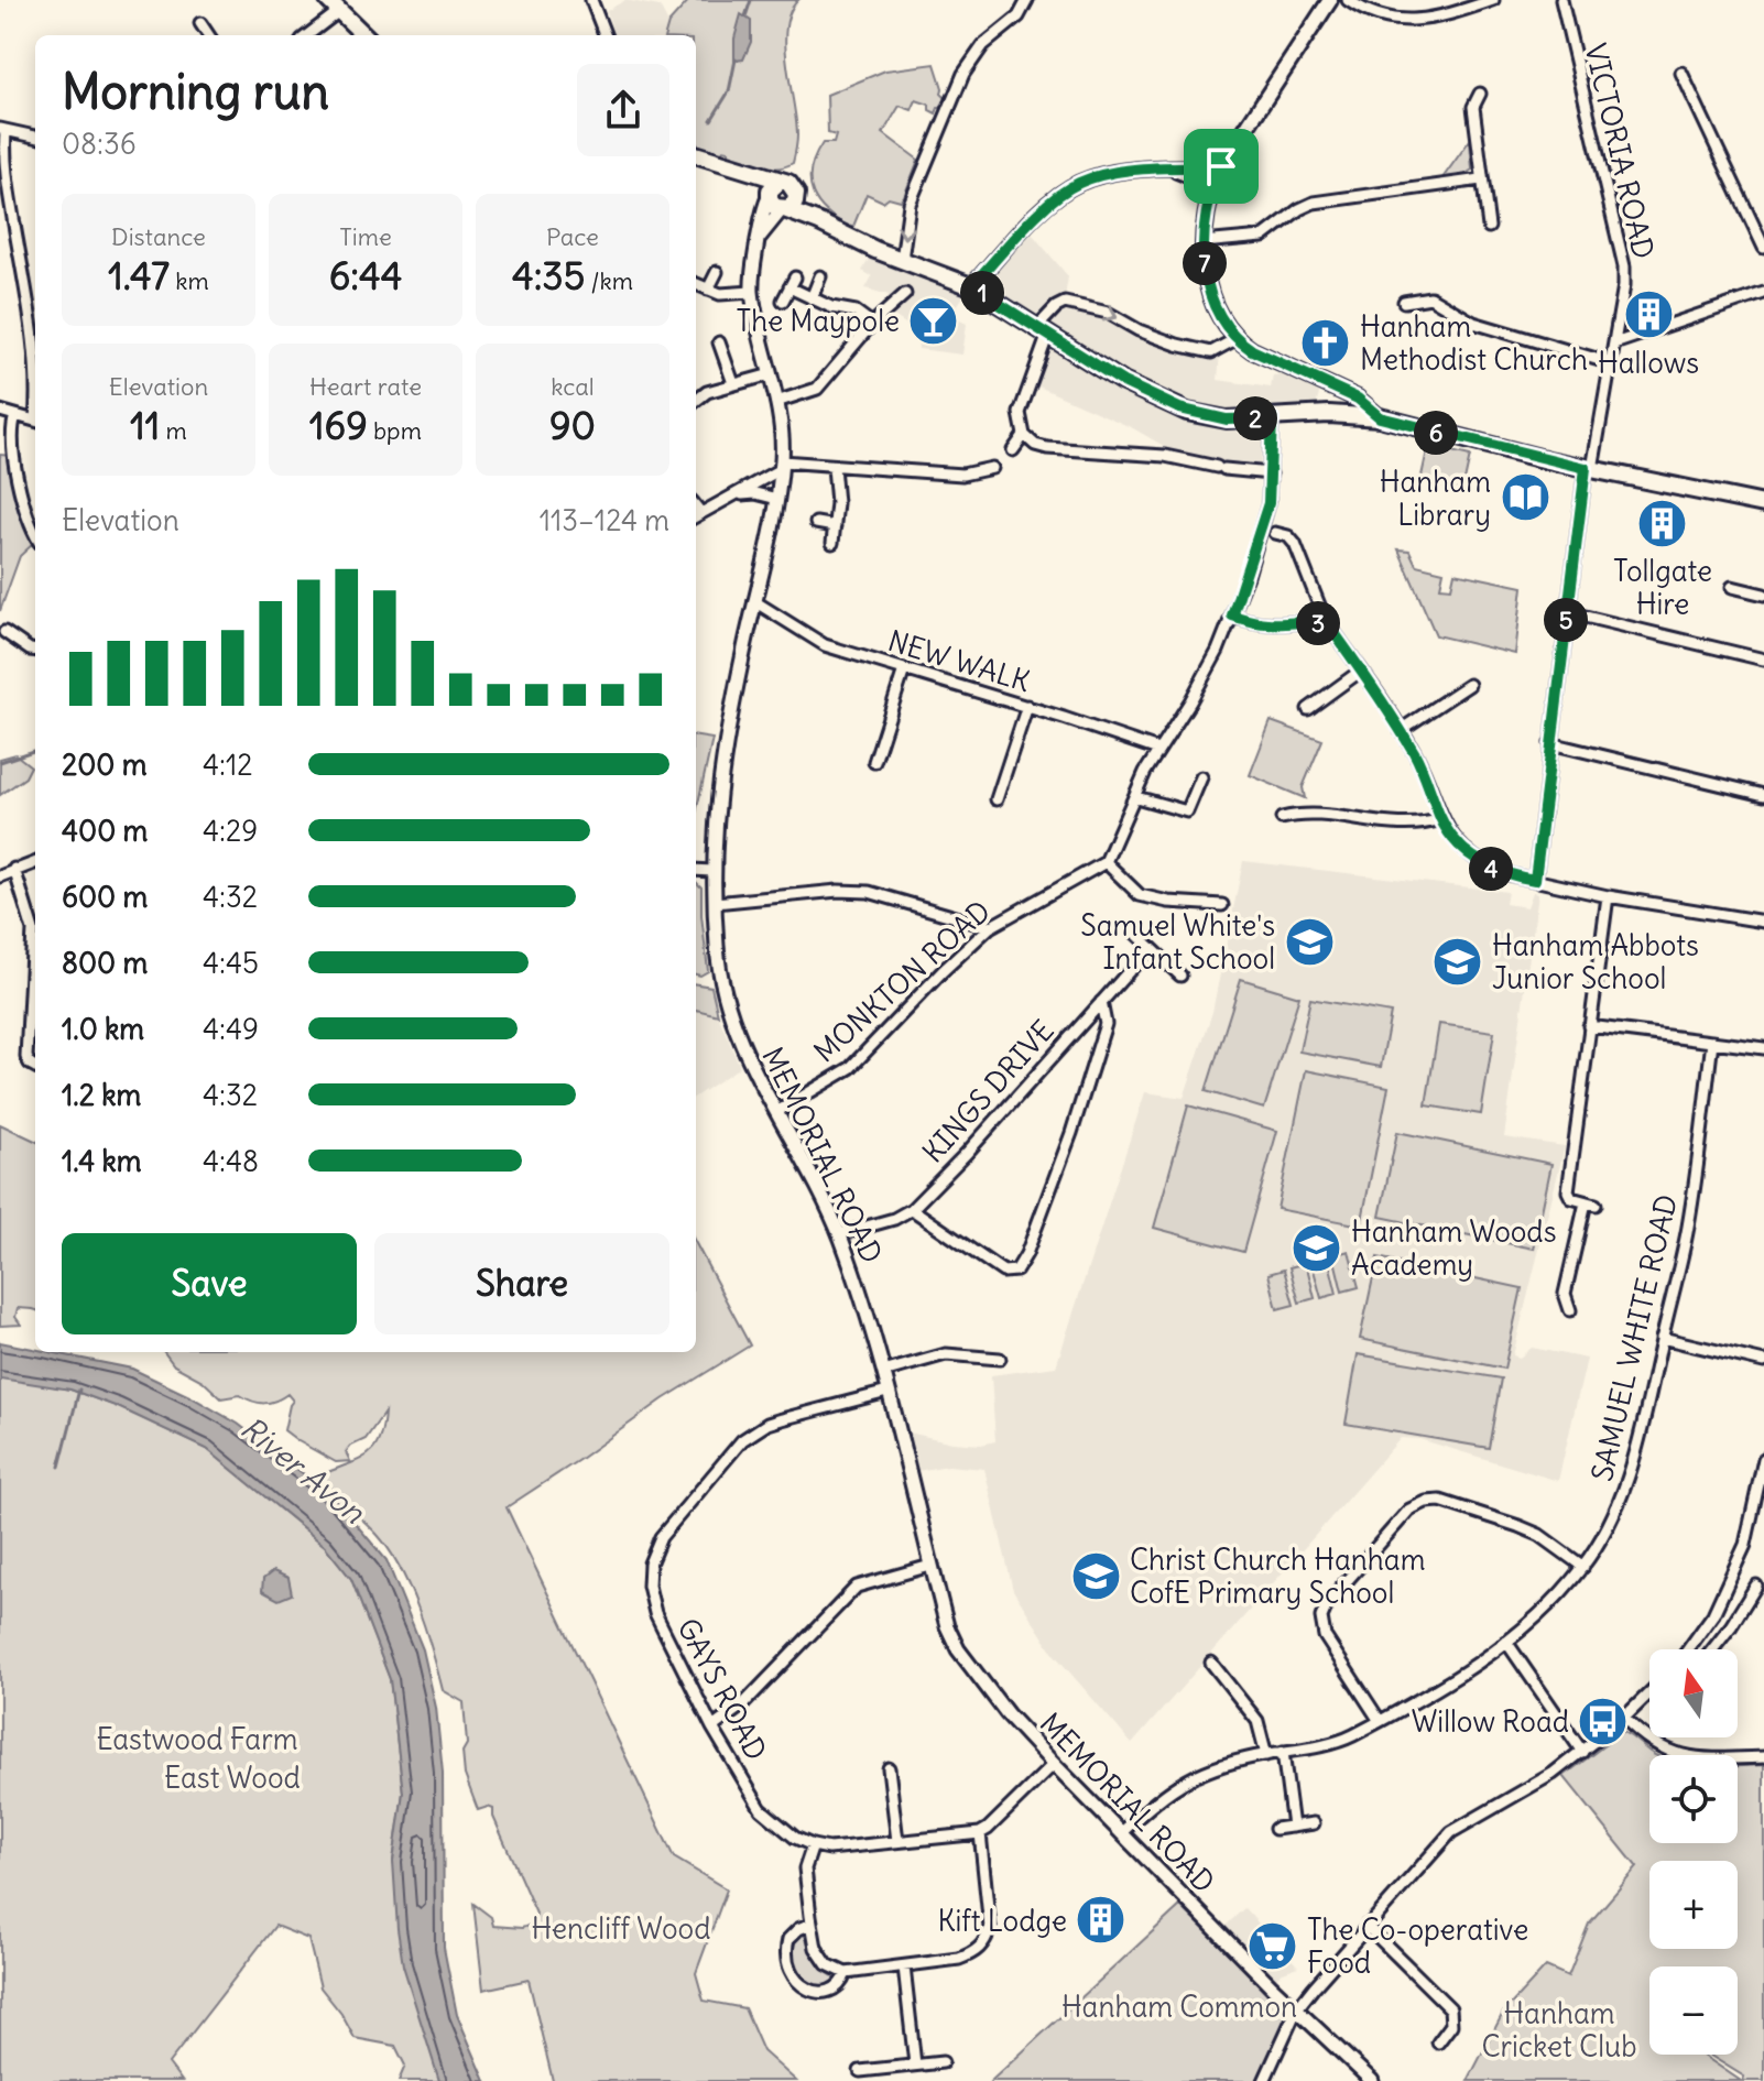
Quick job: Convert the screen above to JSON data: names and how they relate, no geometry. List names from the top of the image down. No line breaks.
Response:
{"streets":{"street":["VICTORIA ROAD","NEW WALK","MONKTON ROAD","KINGS DRIVE","MEMORIAL ROAD","SAMUEL WHITE ROAD","GAYS ROAD"]},"crossings":[["NEW WALK","MEMORIAL ROAD"],["MONKTON ROAD","MEMORIAL ROAD"],["KINGS DRIVE","MEMORIAL ROAD"],["MEMORIAL ROAD","SAMUEL WHITE ROAD"],["MEMORIAL ROAD","GAYS ROAD"]],"water":["River Avon"],"parks":["Eastwood Farm","East Wood","Hencliff Wood","Hanham Common","Hanham Cricket Club"],"places":{"building":["Hallows","Tollgate Hire","Kift Lodge"],"bar":["The Maypole"],"church":["Hanham Methodist Church"],"library":["Hanham Library"],"school or university":["Samuel White's Infant School","Hanham Abbots Junior School","Hanham Woods Academy","Christ Church Hanham CofE Primary School"],"bus stop":["Willow Road"],"supermarket":["The Co-operative Food"]},"north":"top","page":{"heading":["Morning run","08:36"],"stats":[["Distance","1.47 km"],["Time","6:44"],["Pace","4:35 /km"],["Elevation","11 m"],["Heart rate","169 bpm"],["kcal","90"]],"pins":["7","1","2","6","5","3","4"],"chart":["Elevation","113–124 m"],"list":[{"name":"200 m","note":"4:12"},{"name":"400 m","note":"4:29"},{"name":"600 m","note":"4:32"},{"name":"800 m","note":"4:45"},{"name":"1.0 km","note":"4:49"},{"name":"1.2 km","note":"4:32"},{"name":"1.4 km","note":"4:48"}],"buttons":["Save","Share"],"map_buttons":["+","−"]}}
